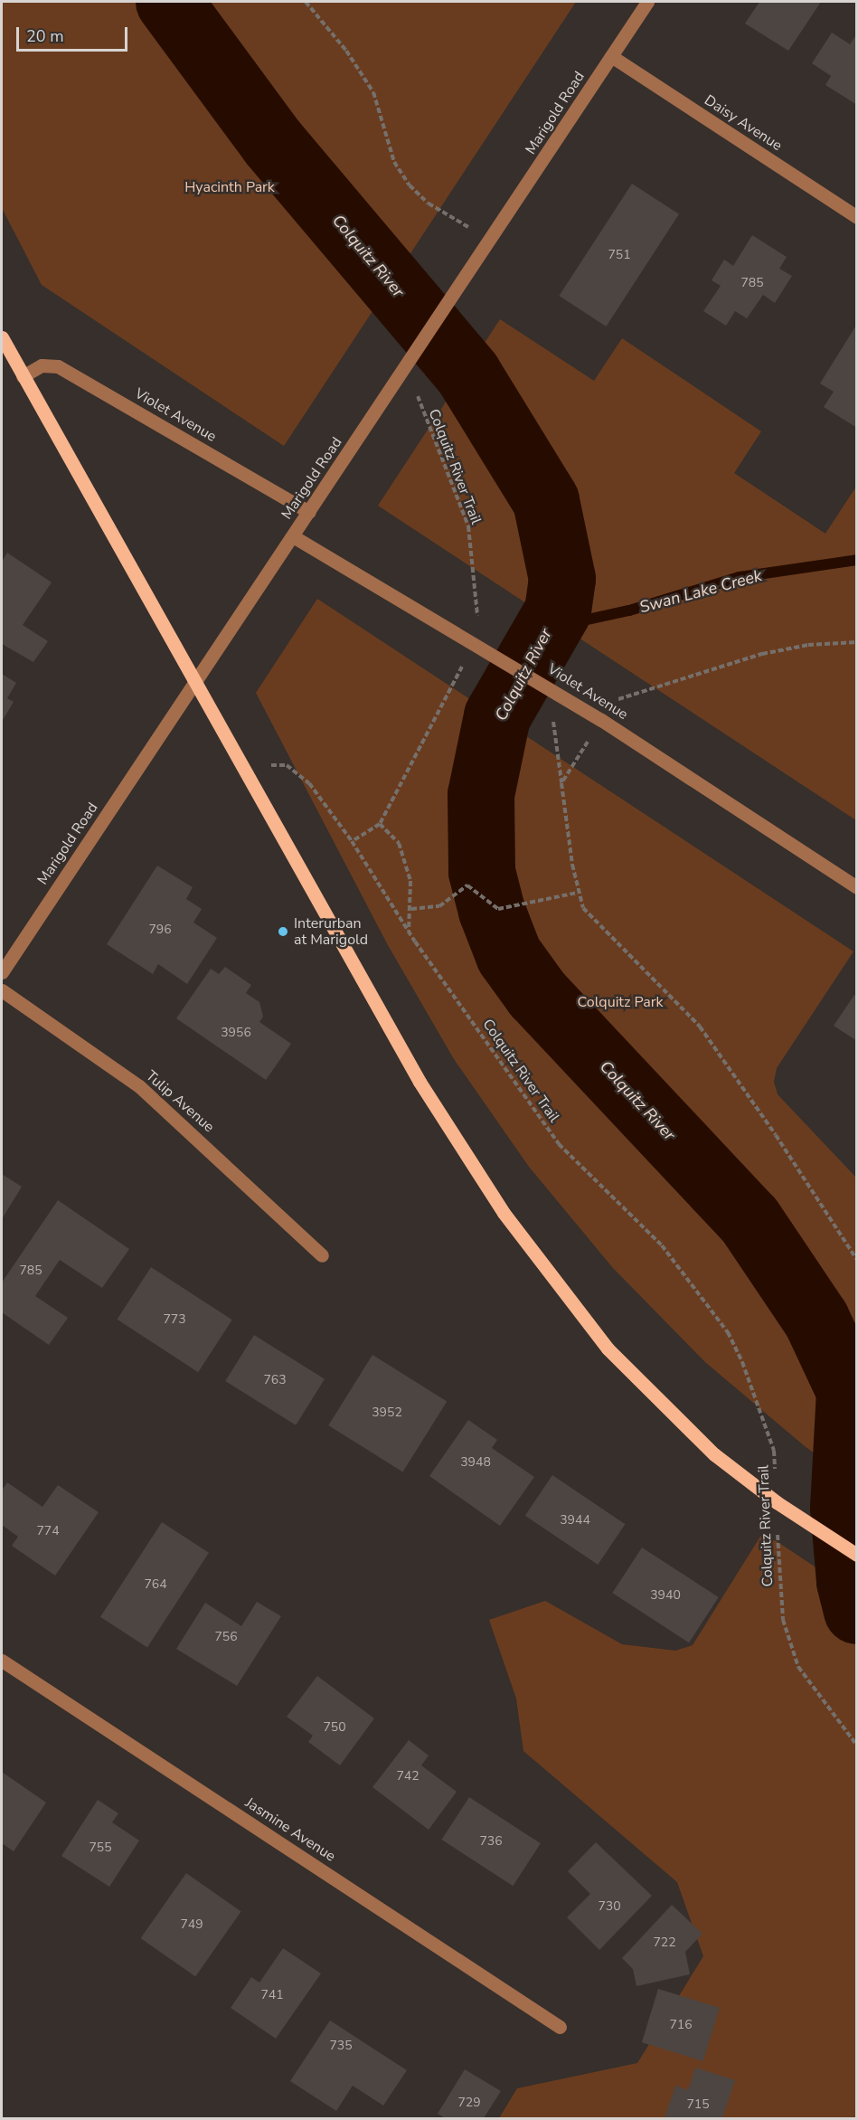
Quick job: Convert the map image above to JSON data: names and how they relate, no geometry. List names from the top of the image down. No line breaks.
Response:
{"streets":{"street":["Marigold Road","Daisy Avenue","Violet Avenue","Tulip Avenue","Jasmine Avenue"],"path":["Colquitz River Trail"]},"crossings":[["Marigold Road","Daisy Avenue"],["Marigold Road","Violet Avenue"],["Violet Avenue","Colquitz River Trail"]],"water":["Colquitz River","Swan Lake Creek"],"parks":["Hyacinth Park","Colquitz Park"],"places":["Interurban at Marigold"],"house_numbers":["751","785","796","3956","785","773","763","3952","3948","3944","774","764","3940","756","750","742","736","755","730","749","722","741","716","735","729","715"],"scale_bar":"20 m"}
